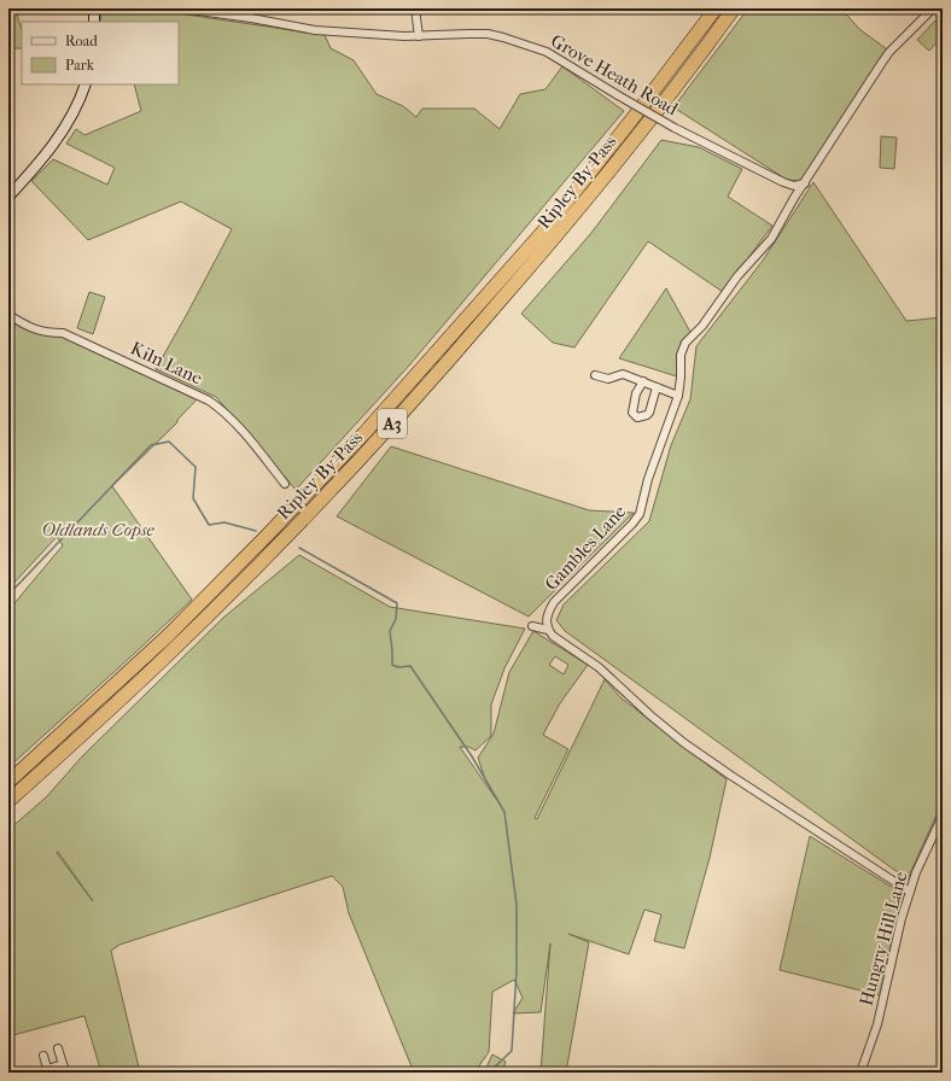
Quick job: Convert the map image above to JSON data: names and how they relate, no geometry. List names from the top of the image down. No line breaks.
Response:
{"streets":{"highway":["Ripley By-Pass","A3"],"street":["Grove Heath Road","Kiln Lane","Gambles Lane","Hungry Hill Lane"]},"crossings":[["Grove Heath Road","Gambles Lane"]],"parks":["Oldlands Copse"],"legend":["Road","Park"]}
